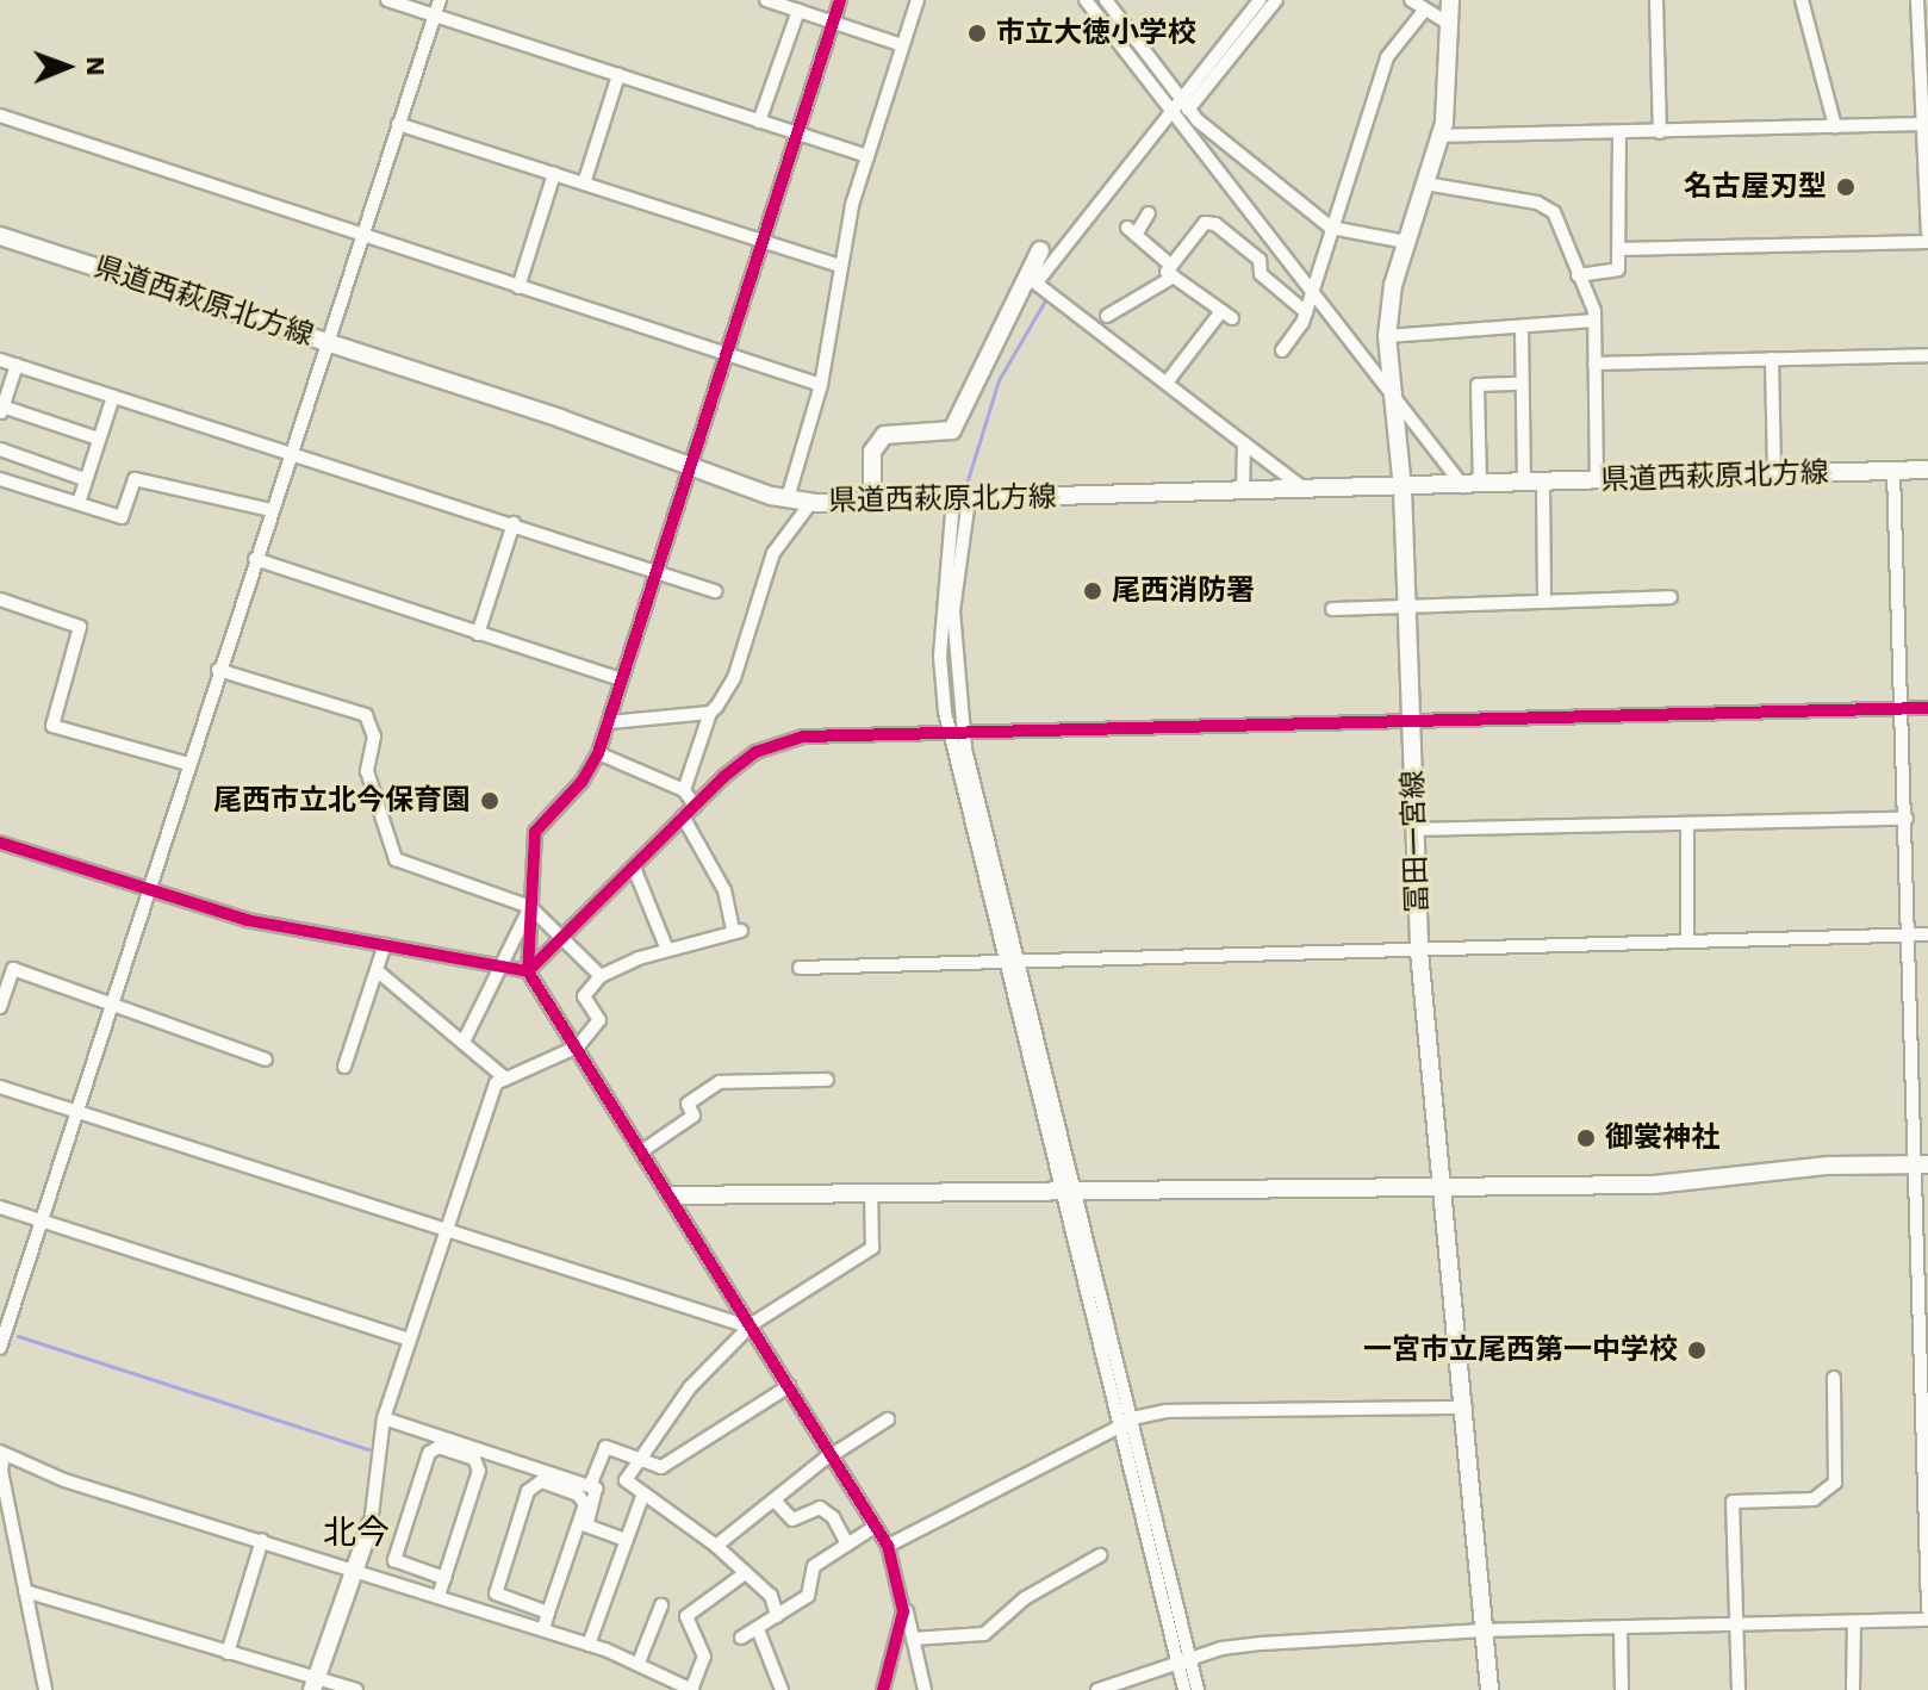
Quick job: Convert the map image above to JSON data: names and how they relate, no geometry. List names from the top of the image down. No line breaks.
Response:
{"streets":{"main road":["県道西萩原北方線","冨田一宮線"]},"crossings":[["県道西萩原北方線","冨田一宮線"]],"districts":["北今"],"places":["市立大徳小学校","名古屋刃型","尾西消防署","尾西市立北今保育園","御裳神社","一宮市立尾西第一中学校"],"north":"right"}
